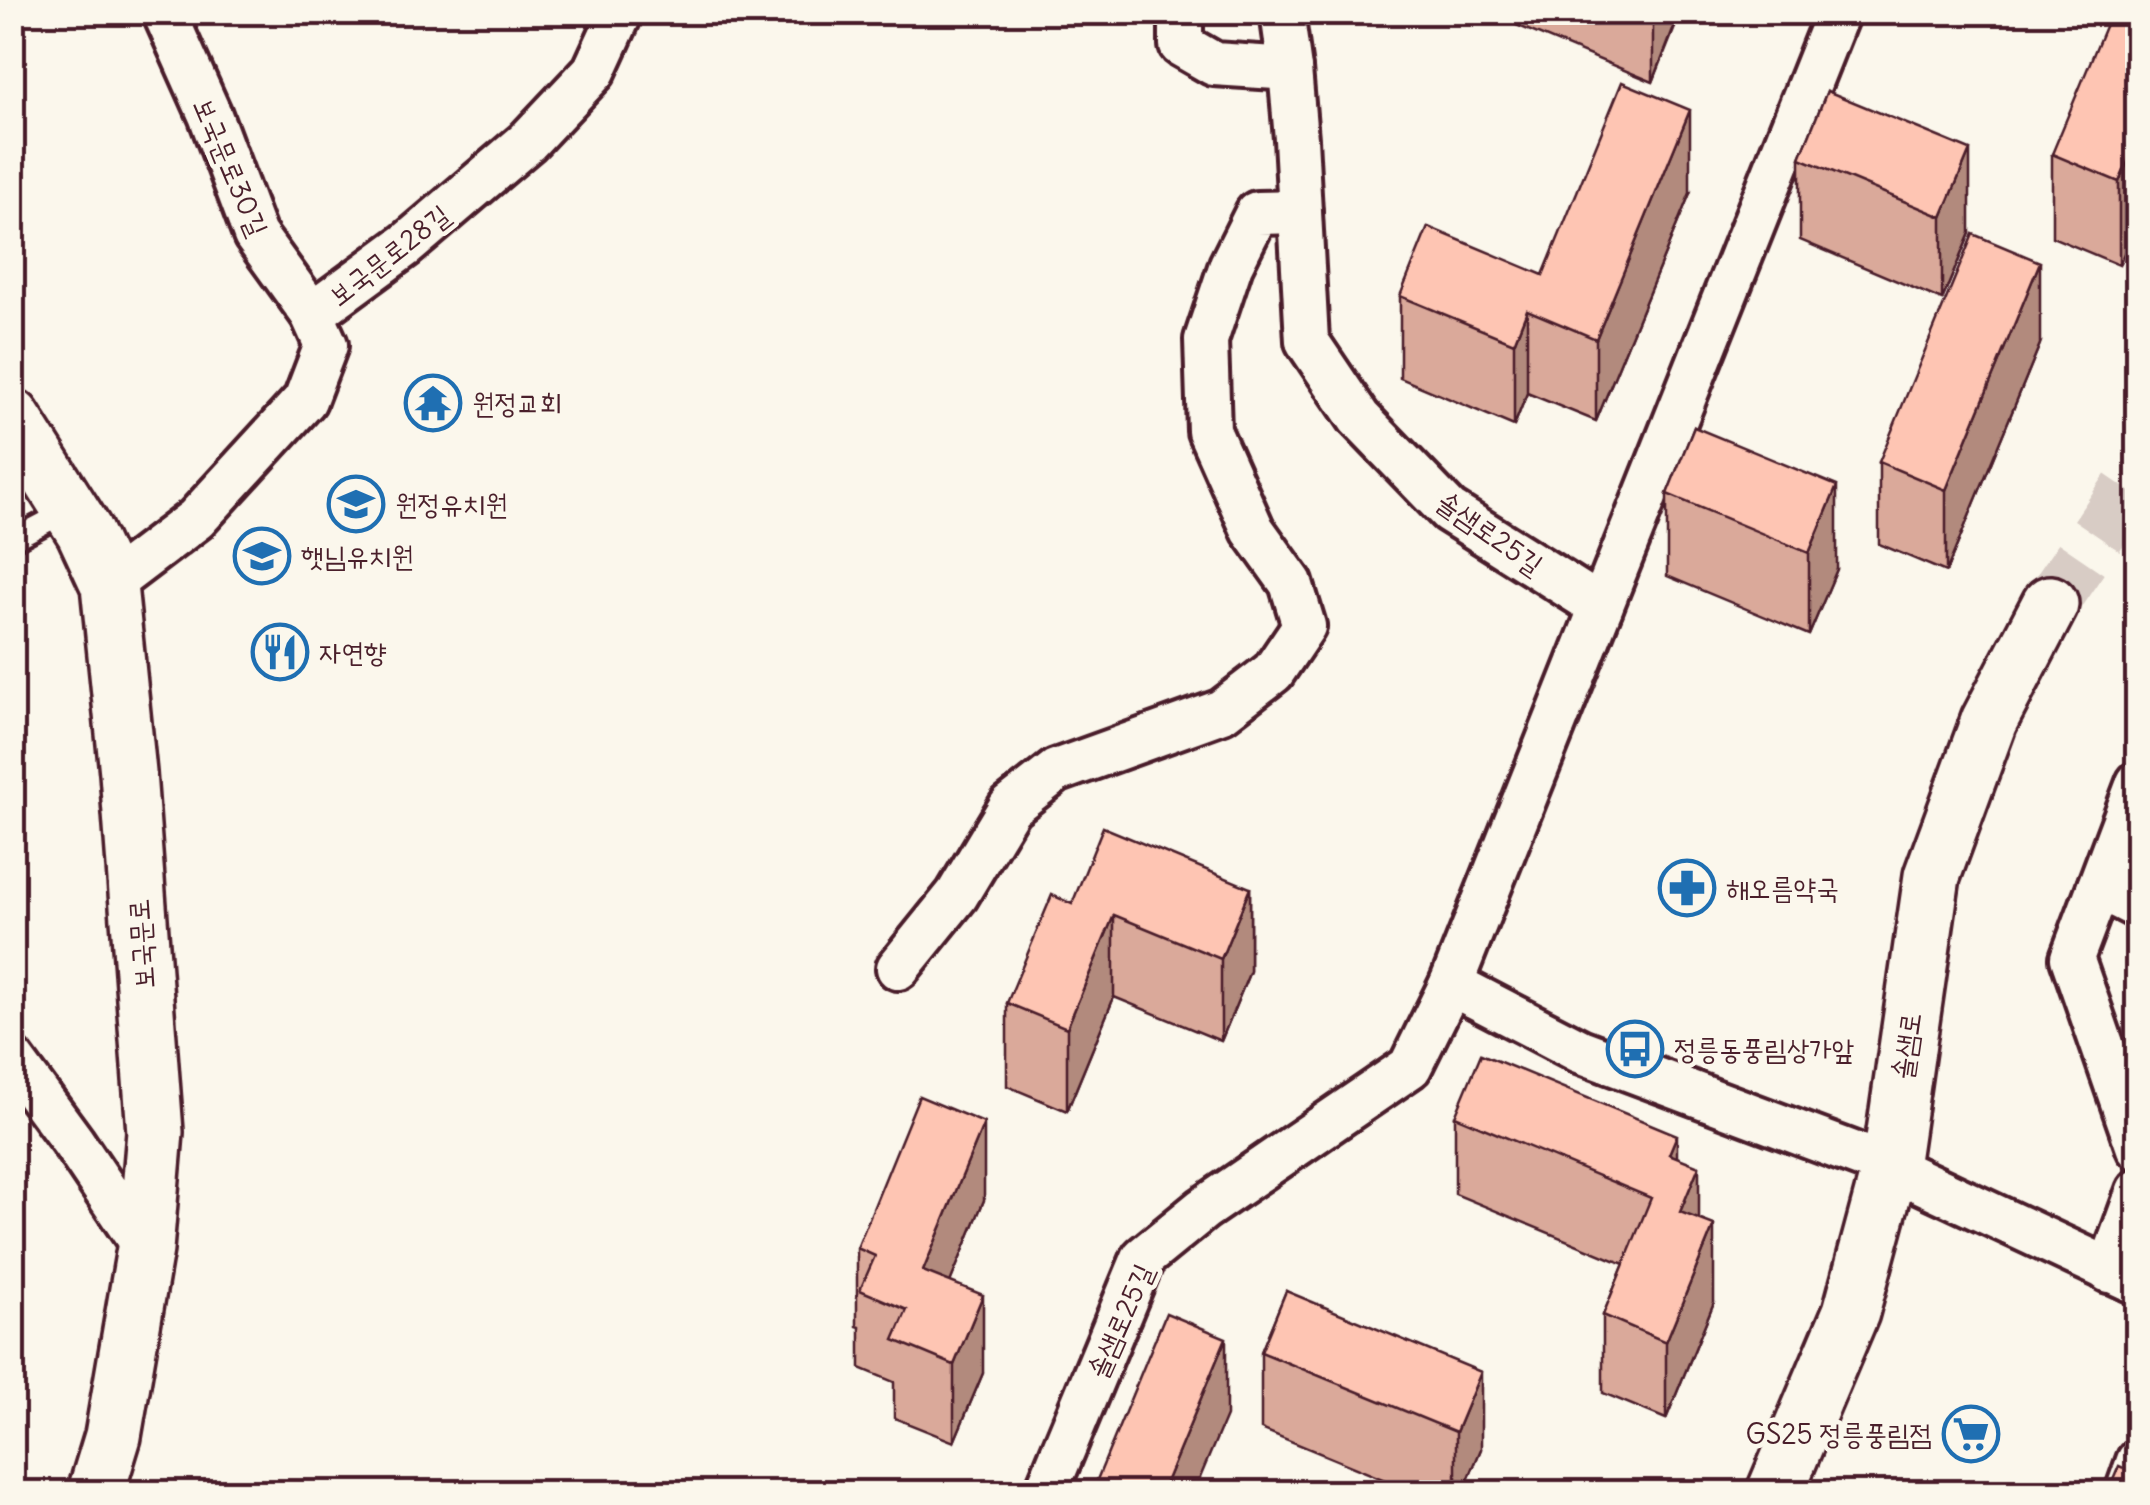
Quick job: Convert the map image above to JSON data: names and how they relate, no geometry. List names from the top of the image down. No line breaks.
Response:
{"streets":{"street":["보국문로30길","보국문로28길","솔샘로25길","보국문로","솔샘로"]},"crossings":[["보국문로30길","보국문로28길"],["보국문로28길","보국문로"]],"places":{"temple":["원정교회"],"school or university":["원정유치원","햇님유치원"],"restaurant":["자연향"],"pharmacy":["해오름약국"],"bus stop":["정릉동풍림상가앞"],"supermarket":["GS25 정릉풍림점"]}}
